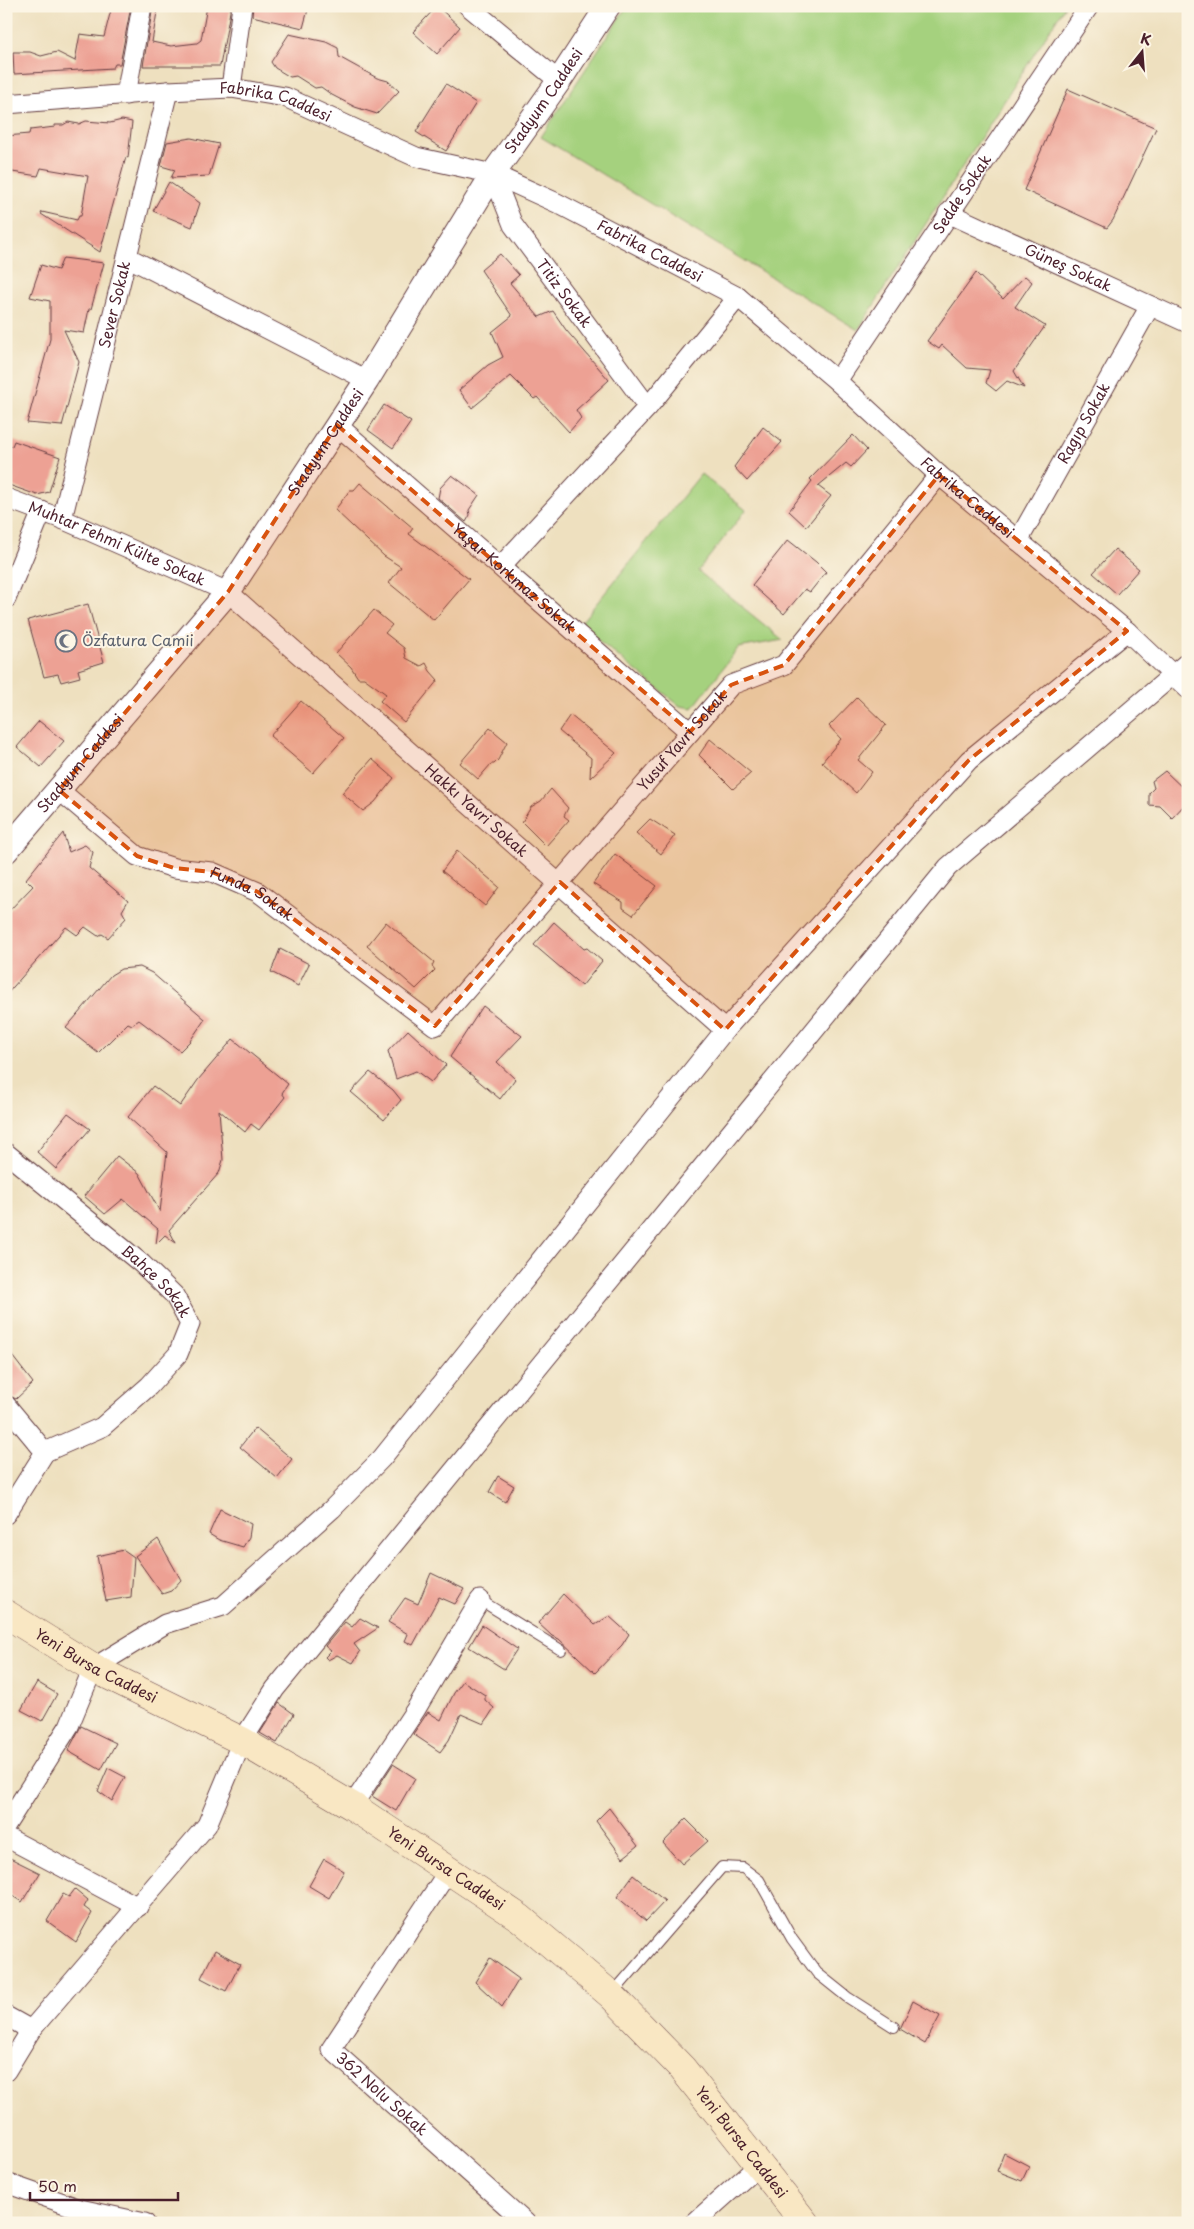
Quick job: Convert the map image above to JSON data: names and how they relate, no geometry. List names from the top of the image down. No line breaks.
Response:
{"streets":{"main road":["Yeni Bursa Caddesi"],"street":["Stadyum Caddesi","Fabrika Caddesi","Sedde Sokak","Güneş Sokak","Titiz Sokak","Sever Sokak","Ragıp Sokak","Muhtar Fehmi Külte Sokak","Yaşar Korkmaz Sokak","Yusuf Yavri Sokak","Hakkı Yavri Sokak","Funda Sokak","Bahçe Sokak","362 Nolu Sokak"]},"crossings":[["Stadyum Caddesi","Fabrika Caddesi"],["Stadyum Caddesi","Titiz Sokak"],["Stadyum Caddesi","Muhtar Fehmi Külte Sokak"],["Stadyum Caddesi","Yaşar Korkmaz Sokak"],["Stadyum Caddesi","Hakkı Yavri Sokak"],["Stadyum Caddesi","Funda Sokak"],["Fabrika Caddesi","Sedde Sokak"],["Fabrika Caddesi","Titiz Sokak"],["Fabrika Caddesi","Sever Sokak"],["Fabrika Caddesi","Ragıp Sokak"],["Fabrika Caddesi","Yusuf Yavri Sokak"],["Sedde Sokak","Güneş Sokak"],["Güneş Sokak","Ragıp Sokak"],["Sever Sokak","Muhtar Fehmi Külte Sokak"],["Muhtar Fehmi Külte Sokak","Hakkı Yavri Sokak"],["Yaşar Korkmaz Sokak","Yusuf Yavri Sokak"],["Yusuf Yavri Sokak","Hakkı Yavri Sokak"],["Yusuf Yavri Sokak","Funda Sokak"],["Yeni Bursa Caddesi","362 Nolu Sokak"]],"places":{"mosque":["Özfatura Camii"]},"scale_bar":"50 m","north":"top"}
